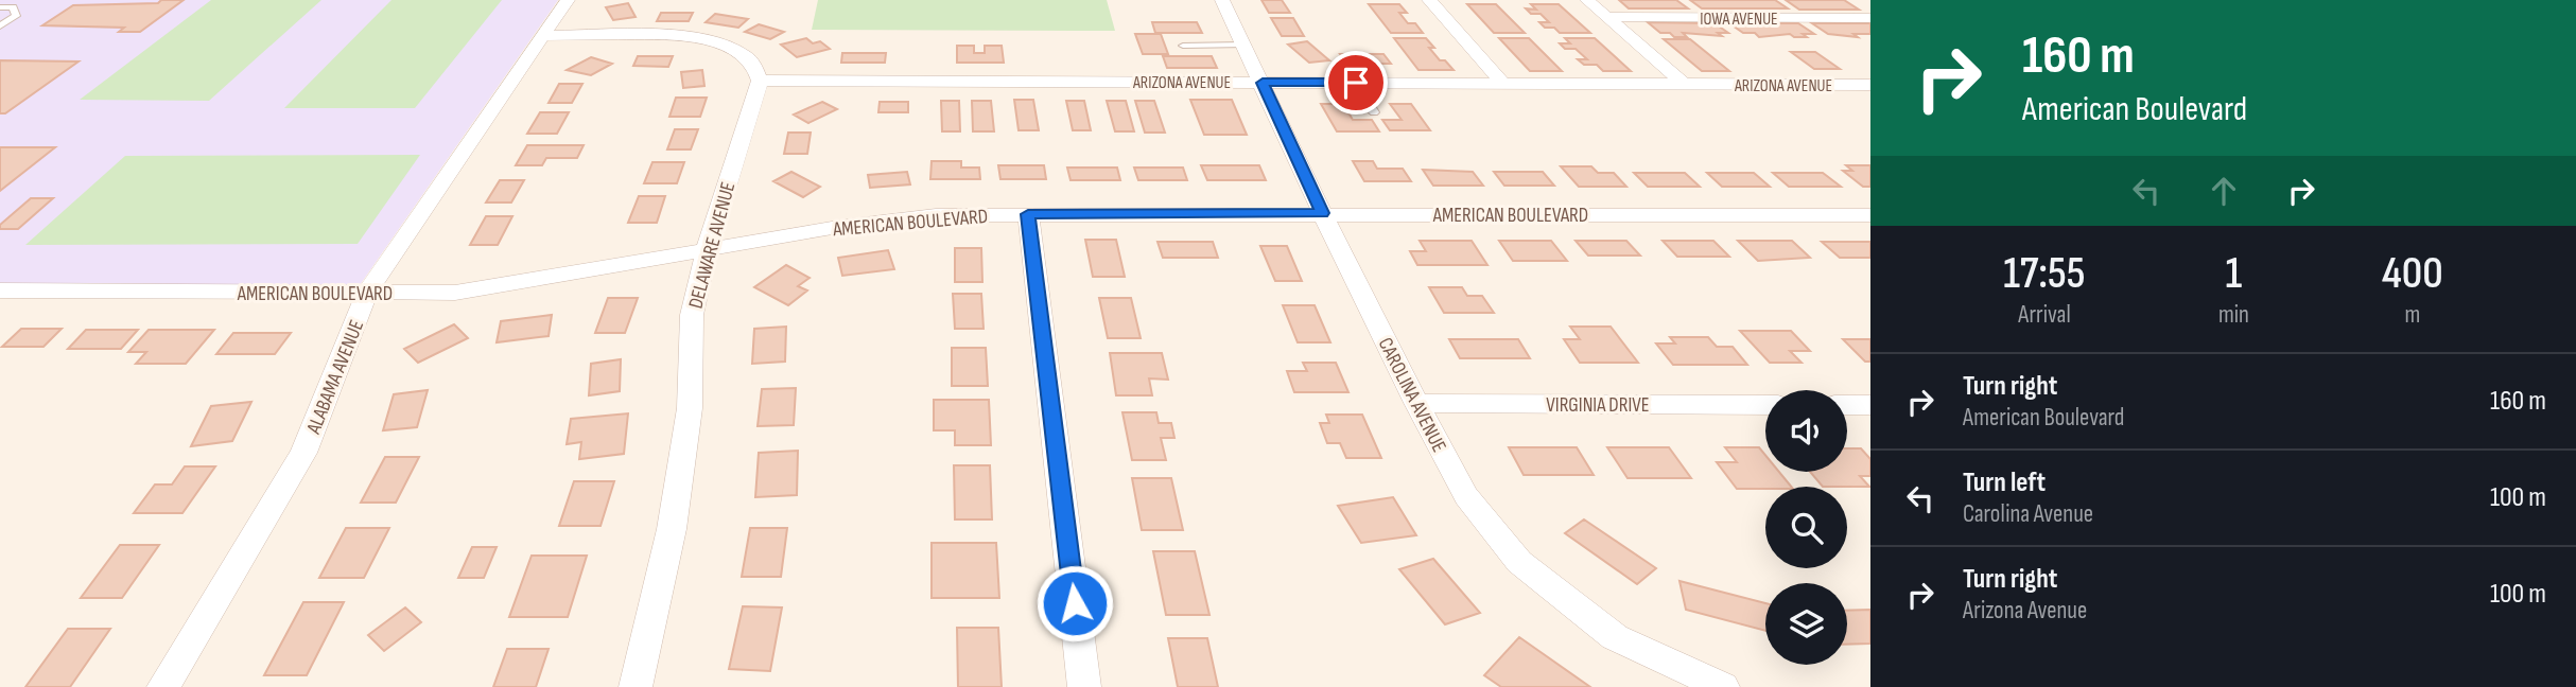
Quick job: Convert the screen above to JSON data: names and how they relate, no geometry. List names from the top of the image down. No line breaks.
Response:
{"streets":{"street":["IOWA AVENUE","ARIZONA AVENUE","AMERICAN BOULEVARD","DELAWARE AVENUE","ALABAMA AVENUE","CAROLINA AVENUE","VIRGINIA DRIVE"]},"crossings":[["ARIZONA AVENUE","DELAWARE AVENUE"],["ARIZONA AVENUE","CAROLINA AVENUE"],["AMERICAN BOULEVARD","DELAWARE AVENUE"],["AMERICAN BOULEVARD","ALABAMA AVENUE"],["AMERICAN BOULEVARD","CAROLINA AVENUE"],["CAROLINA AVENUE","VIRGINIA DRIVE"]],"page":{"turn":["160 m","American Boulevard"],"eta":["17:55","Arrival","1","min","400","m"],"list":[{"name":"Turn right","note":"American Boulevard","value":"160 m"},{"name":"Turn left","note":"Carolina Avenue","value":"100 m"},{"name":"Turn right","note":"Arizona Avenue","value":"100 m"}]}}
